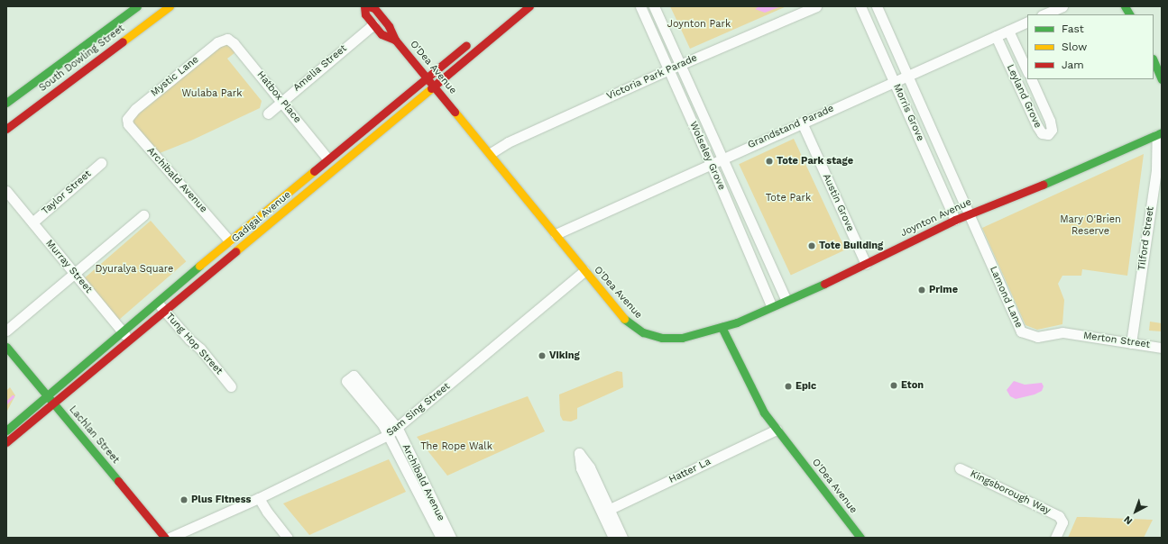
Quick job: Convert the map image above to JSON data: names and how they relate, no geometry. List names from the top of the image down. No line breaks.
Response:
{"streets":{"street":["South Dowling Street","O'Dea Avenue","Amelia Street","Mystic Lane","Victoria Park Parade","Leyland Grove","Hatbox Place","Morris Grove","Grandstand Parade","Wolseley Grove","Archibald Avenue","Taylor Street","Austin Grove","Gadigal Avenue","Joynton Avenue","Tilford Street","Murray Street","Lamond Lane","Merton Street","Tung Hop Street","Sam Sing Street","Lachlan Street","Hatter La","Kingsborough Way"]},"crossings":[["O'Dea Avenue","Amelia Street"],["O'Dea Avenue","Victoria Park Parade"],["O'Dea Avenue","Grandstand Parade"],["O'Dea Avenue","Gadigal Avenue"],["O'Dea Avenue","Joynton Avenue"],["O'Dea Avenue","Sam Sing Street"],["O'Dea Avenue","Hatter La"],["Amelia Street","Hatbox Place"],["Mystic Lane","Hatbox Place"],["Mystic Lane","Archibald Avenue"],["Victoria Park Parade","Wolseley Grove"],["Leyland Grove","Grandstand Parade"],["Hatbox Place","Gadigal Avenue"],["Morris Grove","Grandstand Parade"],["Morris Grove","Joynton Avenue"],["Morris Grove","Lamond Lane"],["Grandstand Parade","Wolseley Grove"],["Grandstand Parade","Austin Grove"],["Wolseley Grove","Joynton Avenue"],["Archibald Avenue","Gadigal Avenue"],["Archibald Avenue","Sam Sing Street"],["Taylor Street","Murray Street"],["Austin Grove","Joynton Avenue"],["Gadigal Avenue","Murray Street"],["Gadigal Avenue","Tung Hop Street"],["Gadigal Avenue","Lachlan Street"],["Joynton Avenue","Tilford Street"],["Joynton Avenue","Lamond Lane"],["Tilford Street","Merton Street"],["Lamond Lane","Merton Street"]],"parks":["Joynton Park","Wulaba Park","Tote Park","Mary O'Brien Reserve","Dyuralya Square","The Rope Walk"],"places":["Tote Park stage","Tote Building","Prime","Viking","Eton","Epic","Plus Fitness"],"legend":["Fast","Slow","Jam"],"north":"bottom left"}
